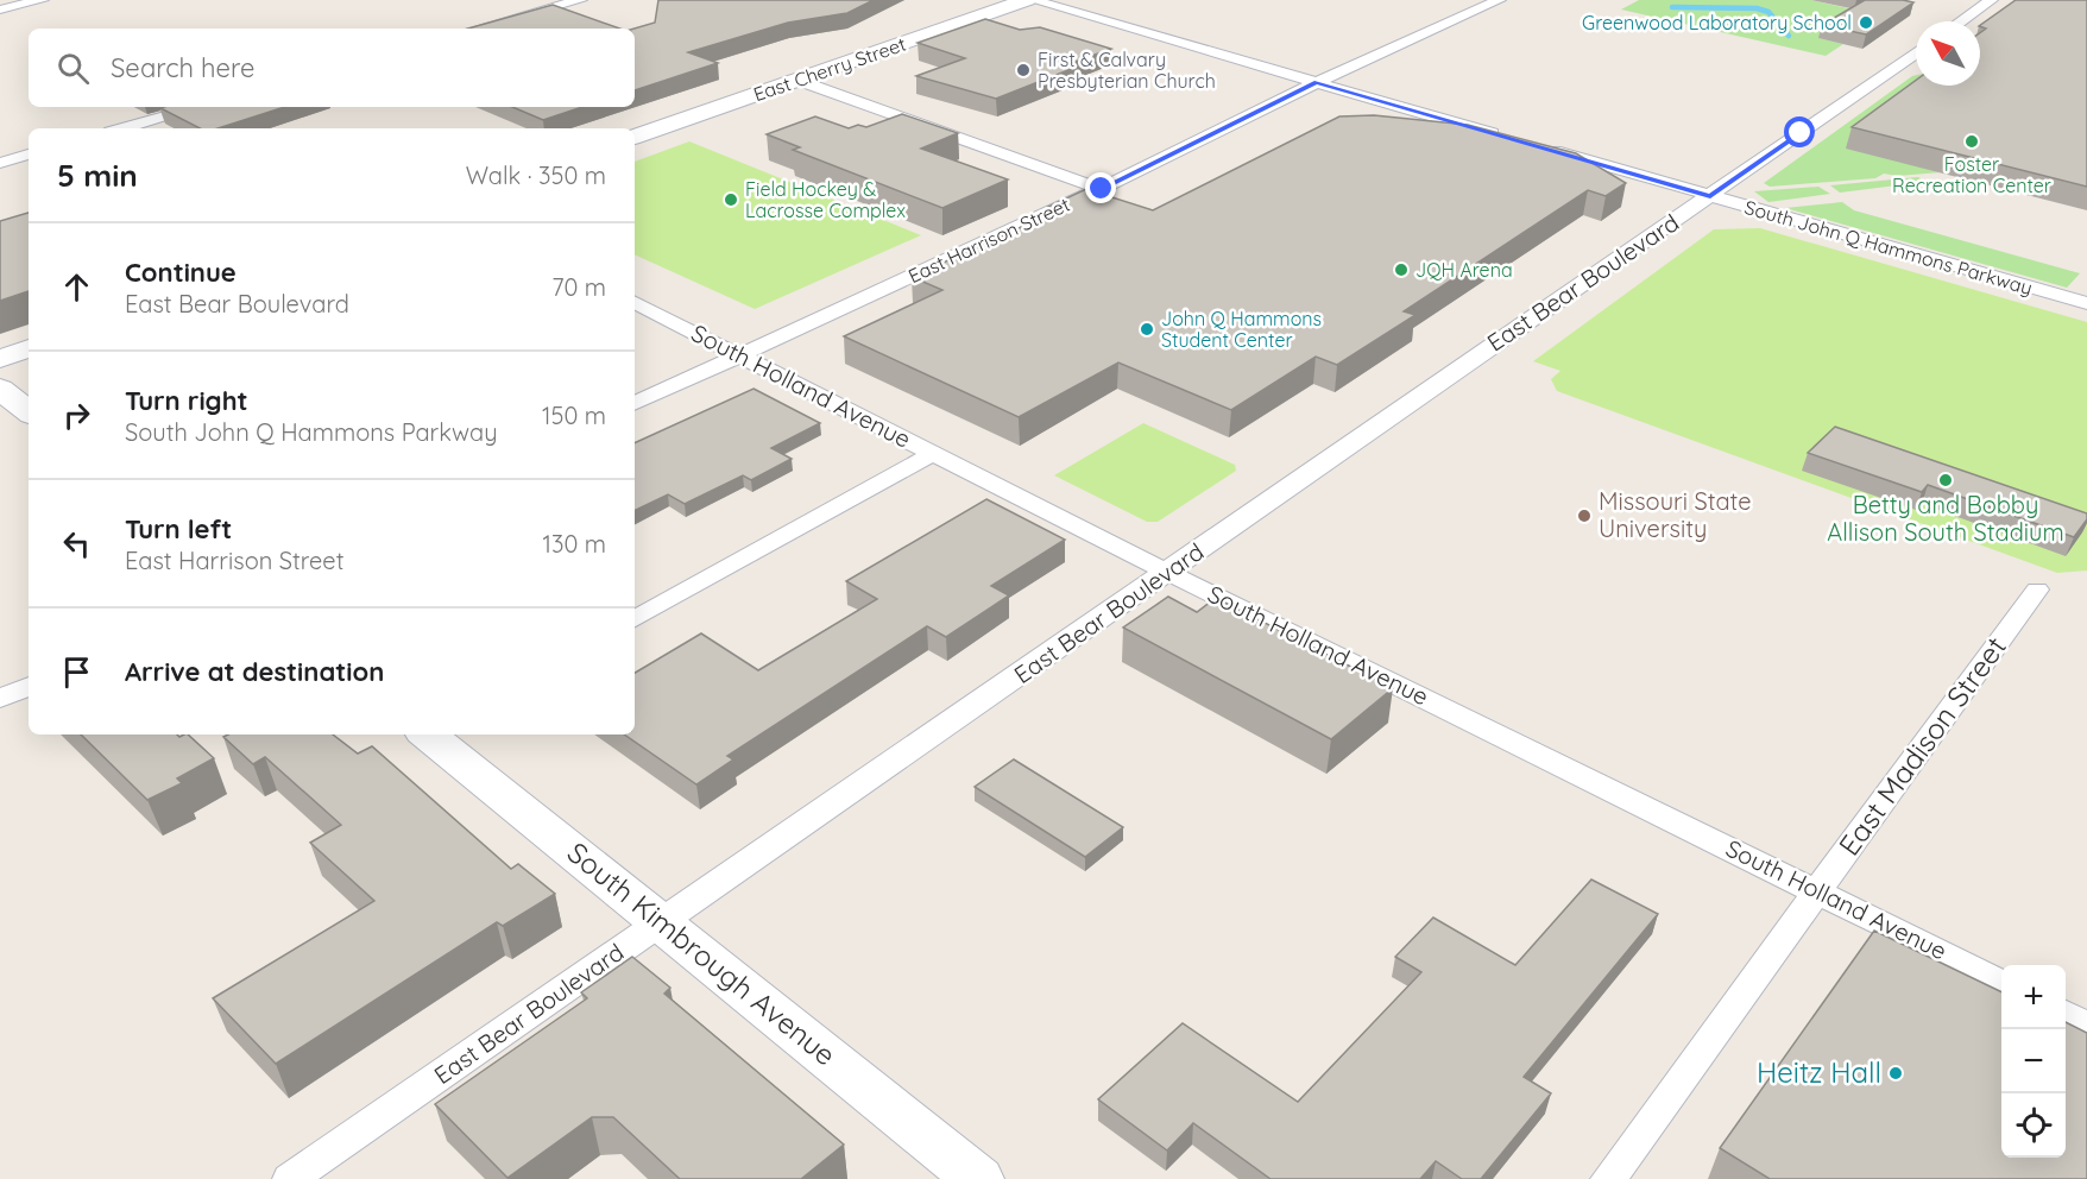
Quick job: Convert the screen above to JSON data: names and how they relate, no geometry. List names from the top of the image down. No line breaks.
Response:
{"streets":{"street":["East Cherry Street","East Harrison Street","South John Q Hammons Parkway","East Bear Boulevard","South Holland Avenue","East Madison Street","South Kimbrough Avenue"]},"crossings":[["East Harrison Street","South Holland Avenue"],["South John Q Hammons Parkway","East Bear Boulevard"],["East Bear Boulevard","South Holland Avenue"],["East Bear Boulevard","South Kimbrough Avenue"],["South Holland Avenue","East Madison Street"]],"places":["Greenwood Laboratory School","First & Calvary Presbyterian Church","Foster Recreation Center","Field Hockey & Lacrosse Complex","JQH Arena","John Q Hammons Student Center","Betty and Bobby Allison South Stadium","Missouri State University","Heitz Hall"],"north":"top left","page":{"search":"Search here","heading":["5 min","Walk · 350 m"],"list":[["Continue","East Bear Boulevard","70 m"],["Turn right","South John Q Hammons Parkway","150 m"],["Turn left","East Harrison Street","130 m"],"Arrive at destination"],"map_buttons":["+","−"]}}
